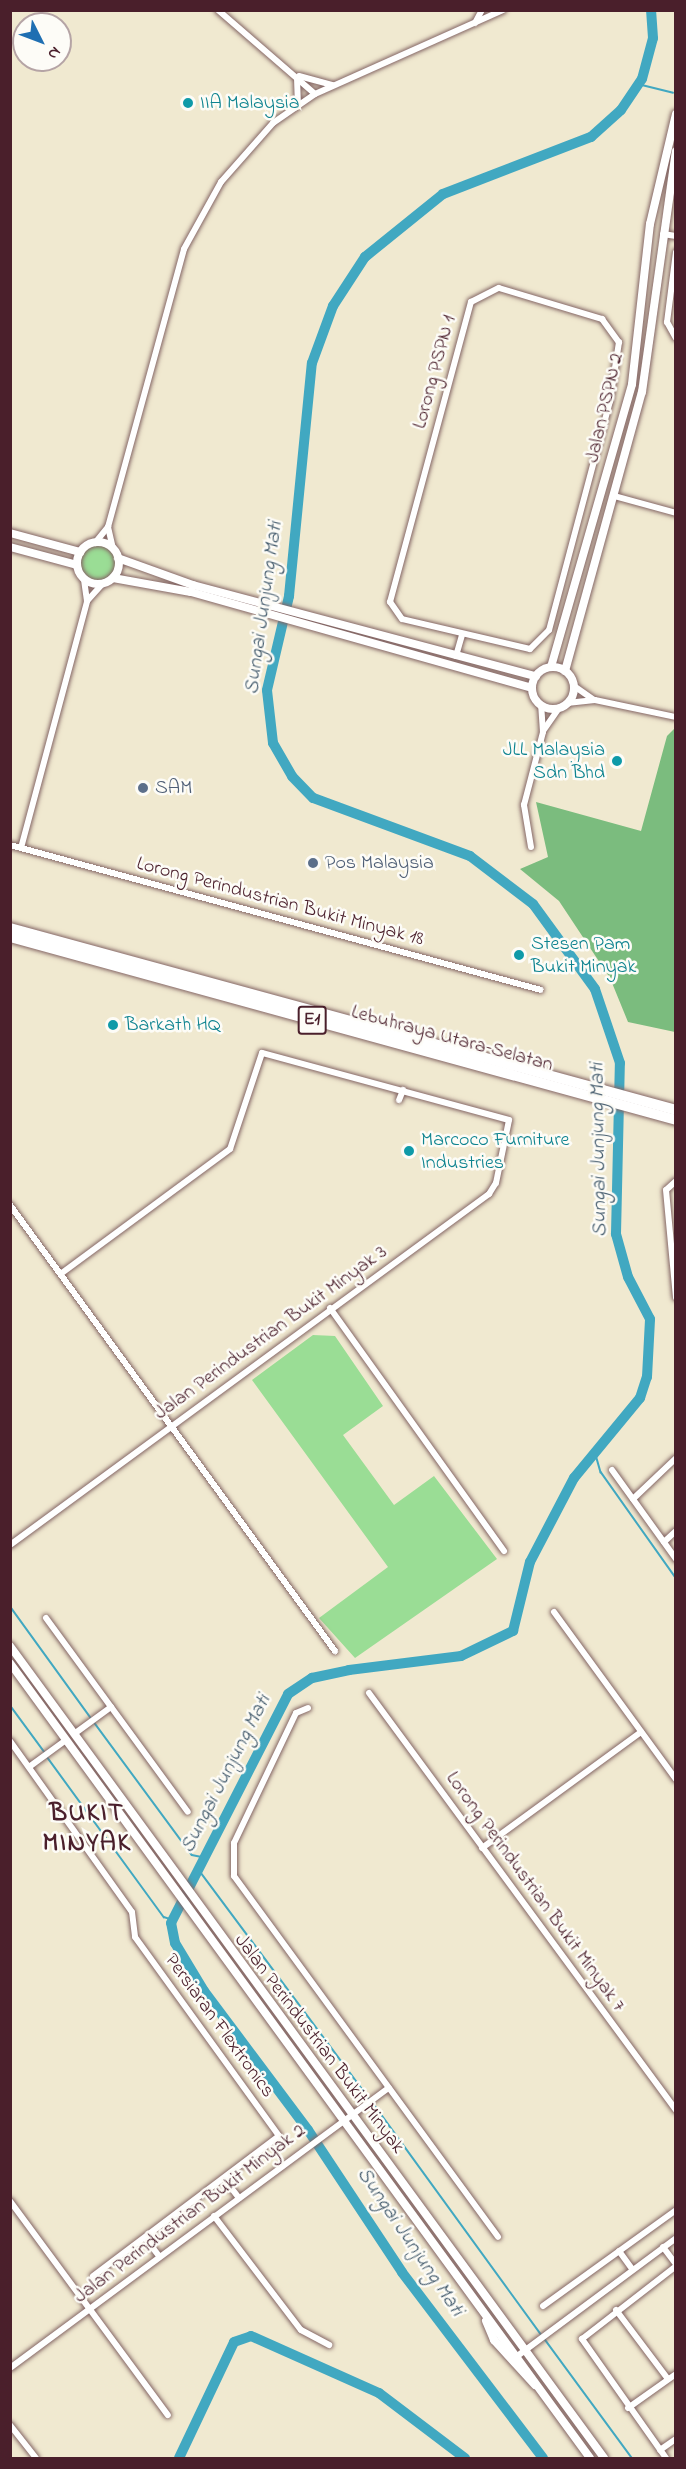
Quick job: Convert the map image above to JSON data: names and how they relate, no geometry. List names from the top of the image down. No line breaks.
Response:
{"streets":{"highway":["E1","Lebuhraya Utara–Selatan"],"street":["Lorong PSPN 1","Jalan PSPN 2","Lorong Perindustrian Bukit Minyak 18","Jalan Perindustrian Bukit Minyak 3","Lorong Perindustrian Bukit Minyak 7","Persiaran Flextronics","Jalan Perindustrian Bukit Minyak","Jalan Perindustrian Bukit Minyak 2"]},"crossings":[["Jalan Perindustrian Bukit Minyak","Jalan Perindustrian Bukit Minyak 2"]],"districts":["BUKIT MINYAK"],"water":["Sungai Junjung Mati"],"places":["IIA Malaysia","JLL Malaysia Sdn Bhd","SAM","Pos Malaysia","Stesen Pam Bukit Minyak","Barkath HQ","Marcoco Furniture Industries"],"north":"bottom right"}
